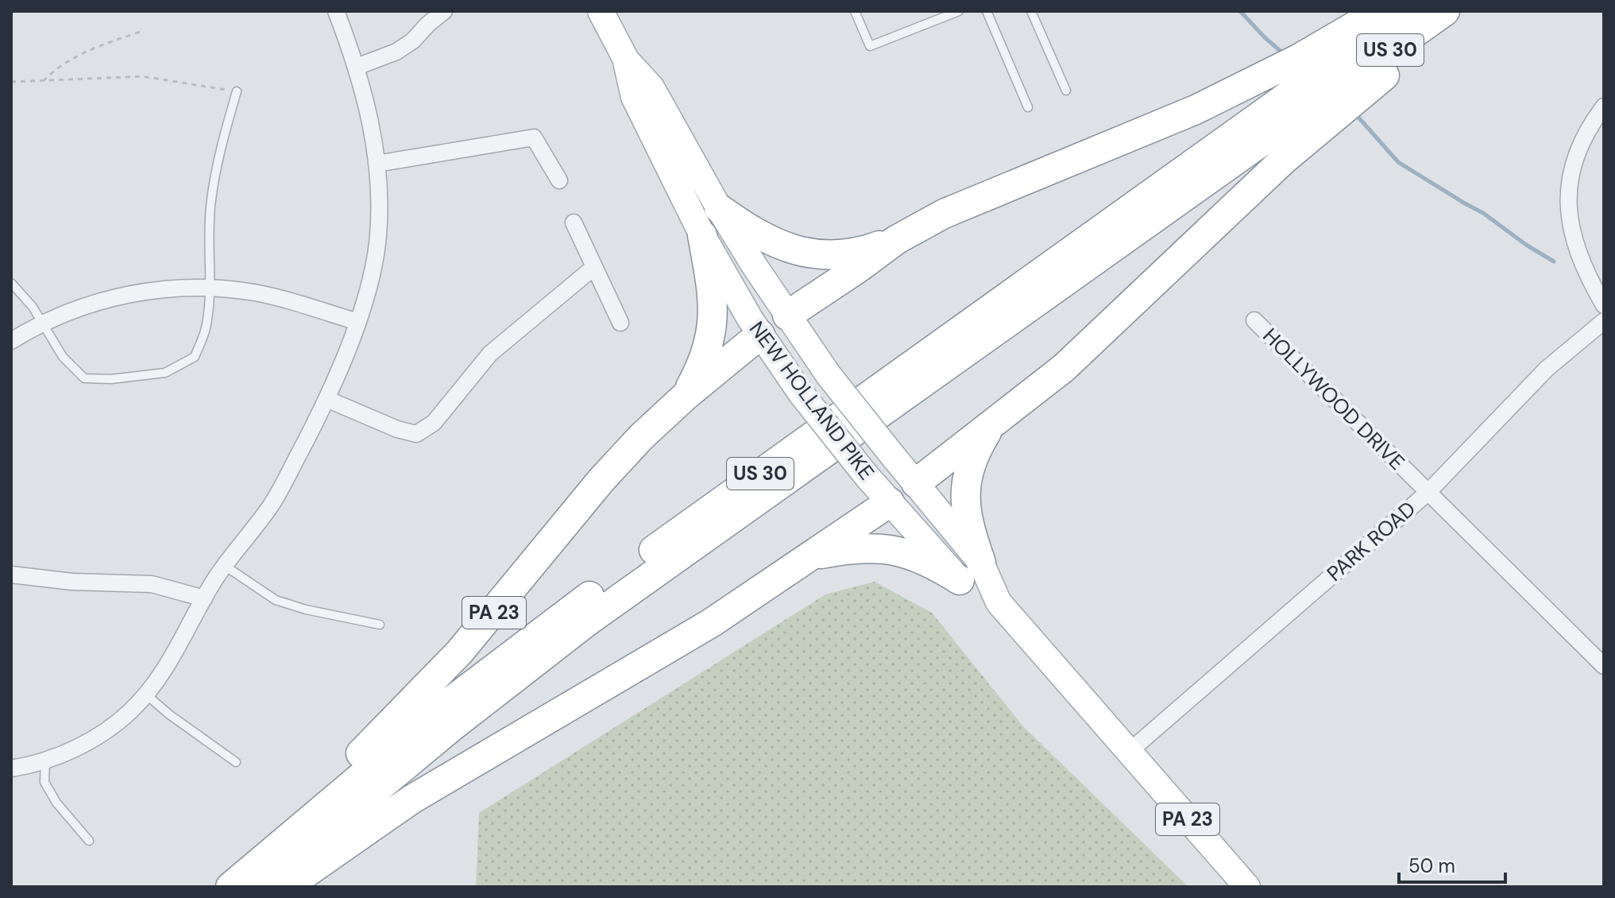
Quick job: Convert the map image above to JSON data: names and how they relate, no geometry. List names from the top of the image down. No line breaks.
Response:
{"streets":{"highway":["US 30","PA 23"],"main road":["NEW HOLLAND PIKE"],"street":["HOLLYWOOD DRIVE","PARK ROAD"]},"crossings":[["HOLLYWOOD DRIVE","PARK ROAD"],["NEW HOLLAND PIKE","PARK ROAD"],["NEW HOLLAND PIKE","PA 23"]],"scale_bar":"50 m"}
